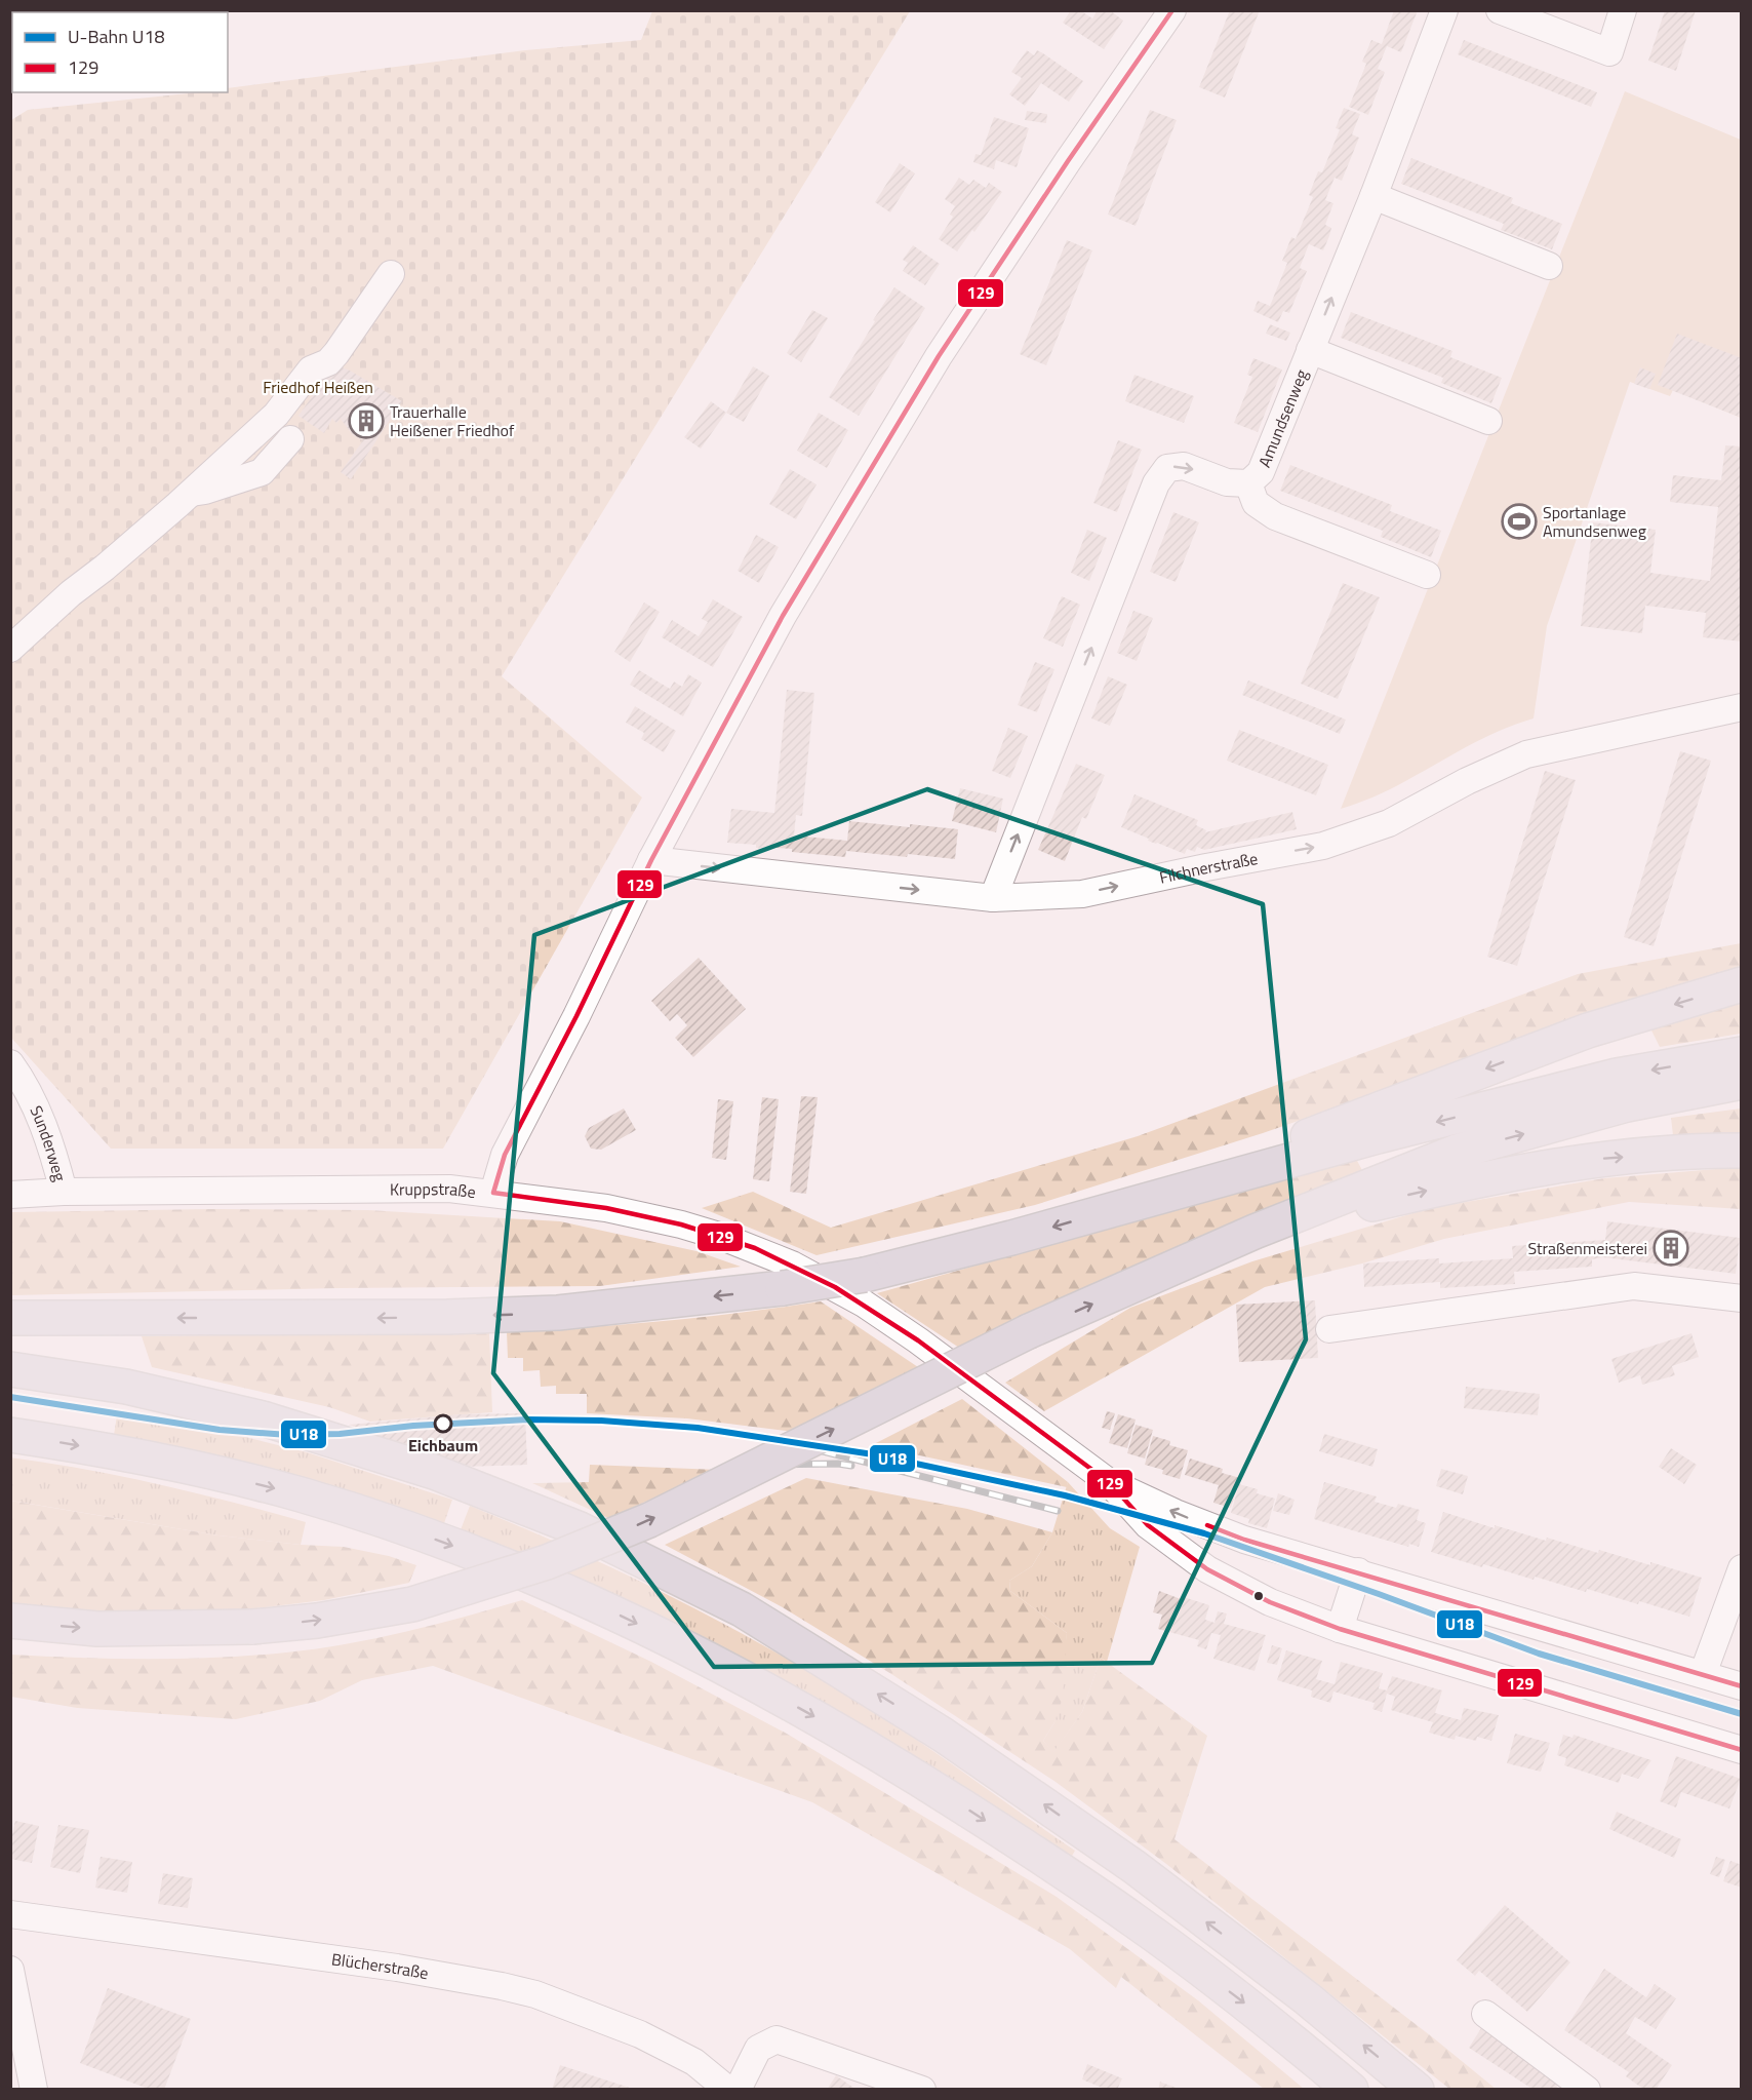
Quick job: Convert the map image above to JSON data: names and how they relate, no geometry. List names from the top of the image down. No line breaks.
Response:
{"streets":{"street":["Amundsenweg","Filchnerstraße","Sunderweg","Kruppstraße","Blücherstraße"]},"crossings":[["Amundsenweg","Filchnerstraße"],["Sunderweg","Kruppstraße"]],"one_way":["Amundsenweg","Filchnerstraße"],"parks":["Friedhof Heißen"],"places":{"building":["Trauerhalle Heißener Friedhof","Straßenmeisterei"],"sports":["Sportanlage Amundsenweg"],"other":["Eichbaum"]},"lines":["transit line 129","metro line U18"],"legend":["U-Bahn U18","129"]}
